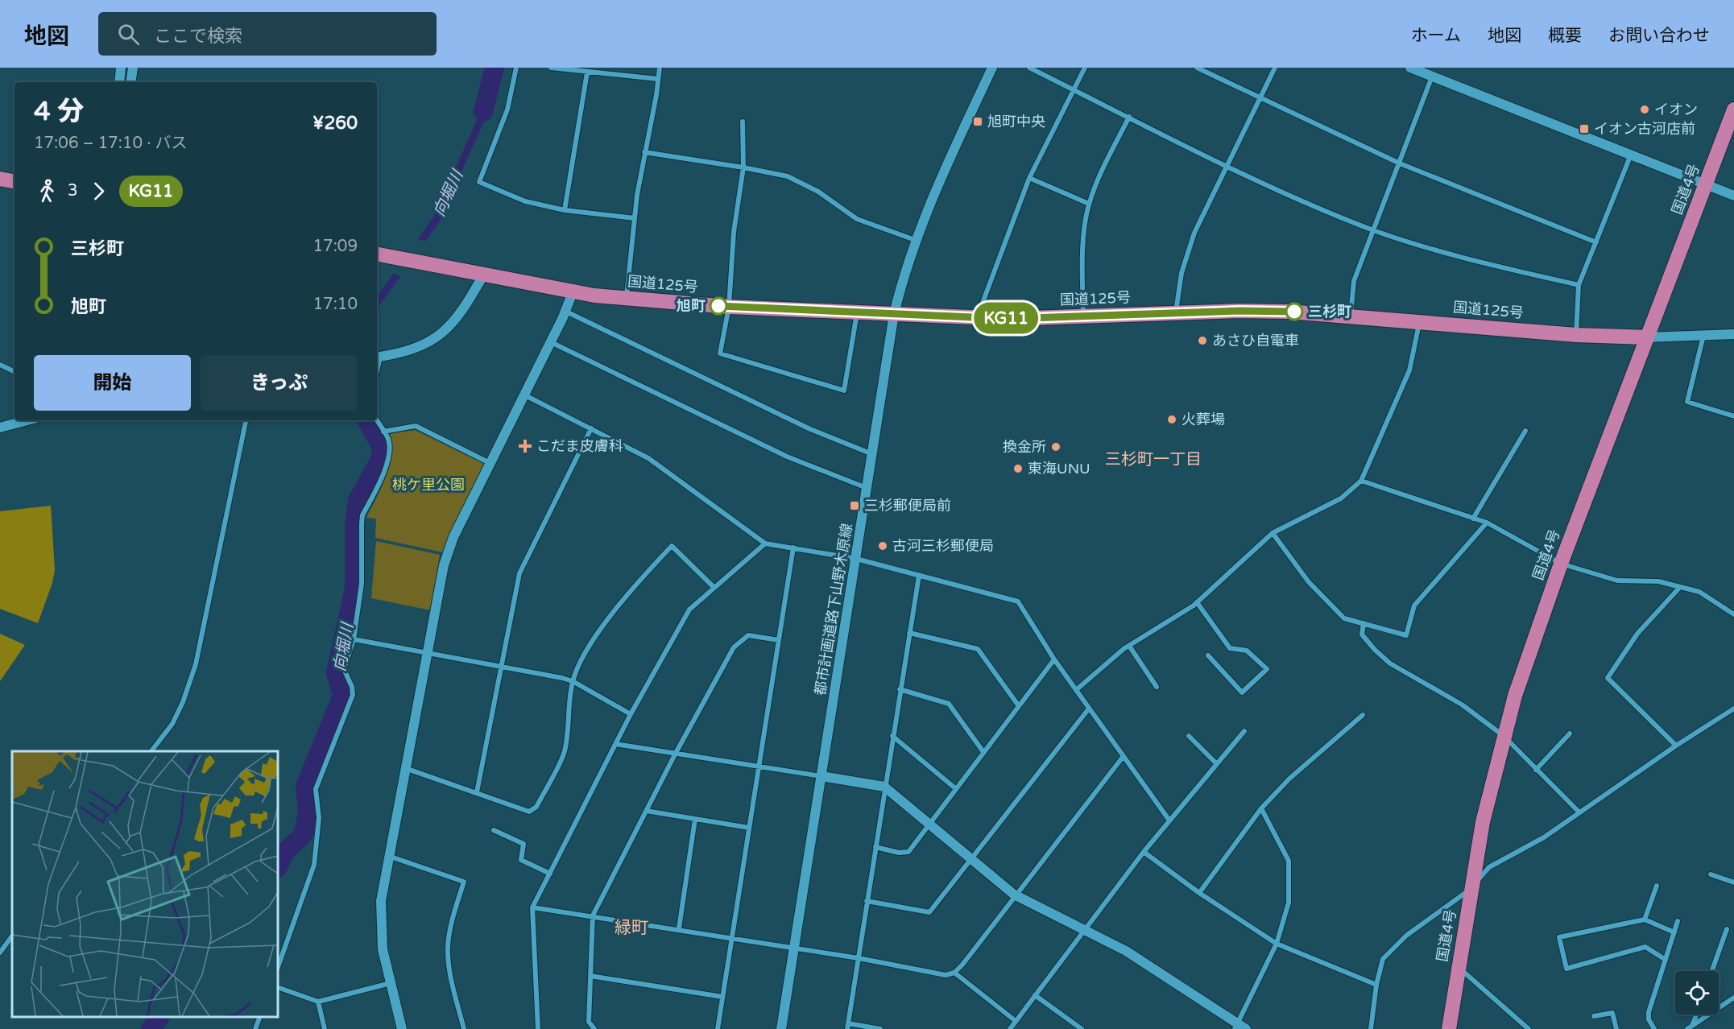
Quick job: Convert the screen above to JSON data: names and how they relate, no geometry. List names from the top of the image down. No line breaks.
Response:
{"streets":{"highway":["国道4号","国道125号"],"street":["都市計画道路下山野木原線"]},"crossings":[["国道4号","国道125号"],["国道125号","都市計画道路下山野木原線"]],"districts":["三杉町一丁目","緑町"],"water":["向堀川"],"parks":["桃ケ里公園"],"places":{"other":["イオン","旭町","三杉町","あさひ自電車","火葬場","換金所","東海UNU","古河三杉郵便局"],"transit":["旭町中央","イオン古河店前","三杉郵便局前"],"health":["こだま皮膚科"]},"lines":["bus line KG11"],"page":{"header":"地図","search":"ここで検索","nav":["ホーム","地図","概要","お問い合わせ"],"on_map":"KG11","heading":["4 分","17:06 – 17:10 · バス","¥260"],"legs":["3","KG11"],"list":[{"name":"三杉町","value":"17:09"},{"name":"旭町","value":"17:10"}],"buttons":["開始","きっぷ"]}}
